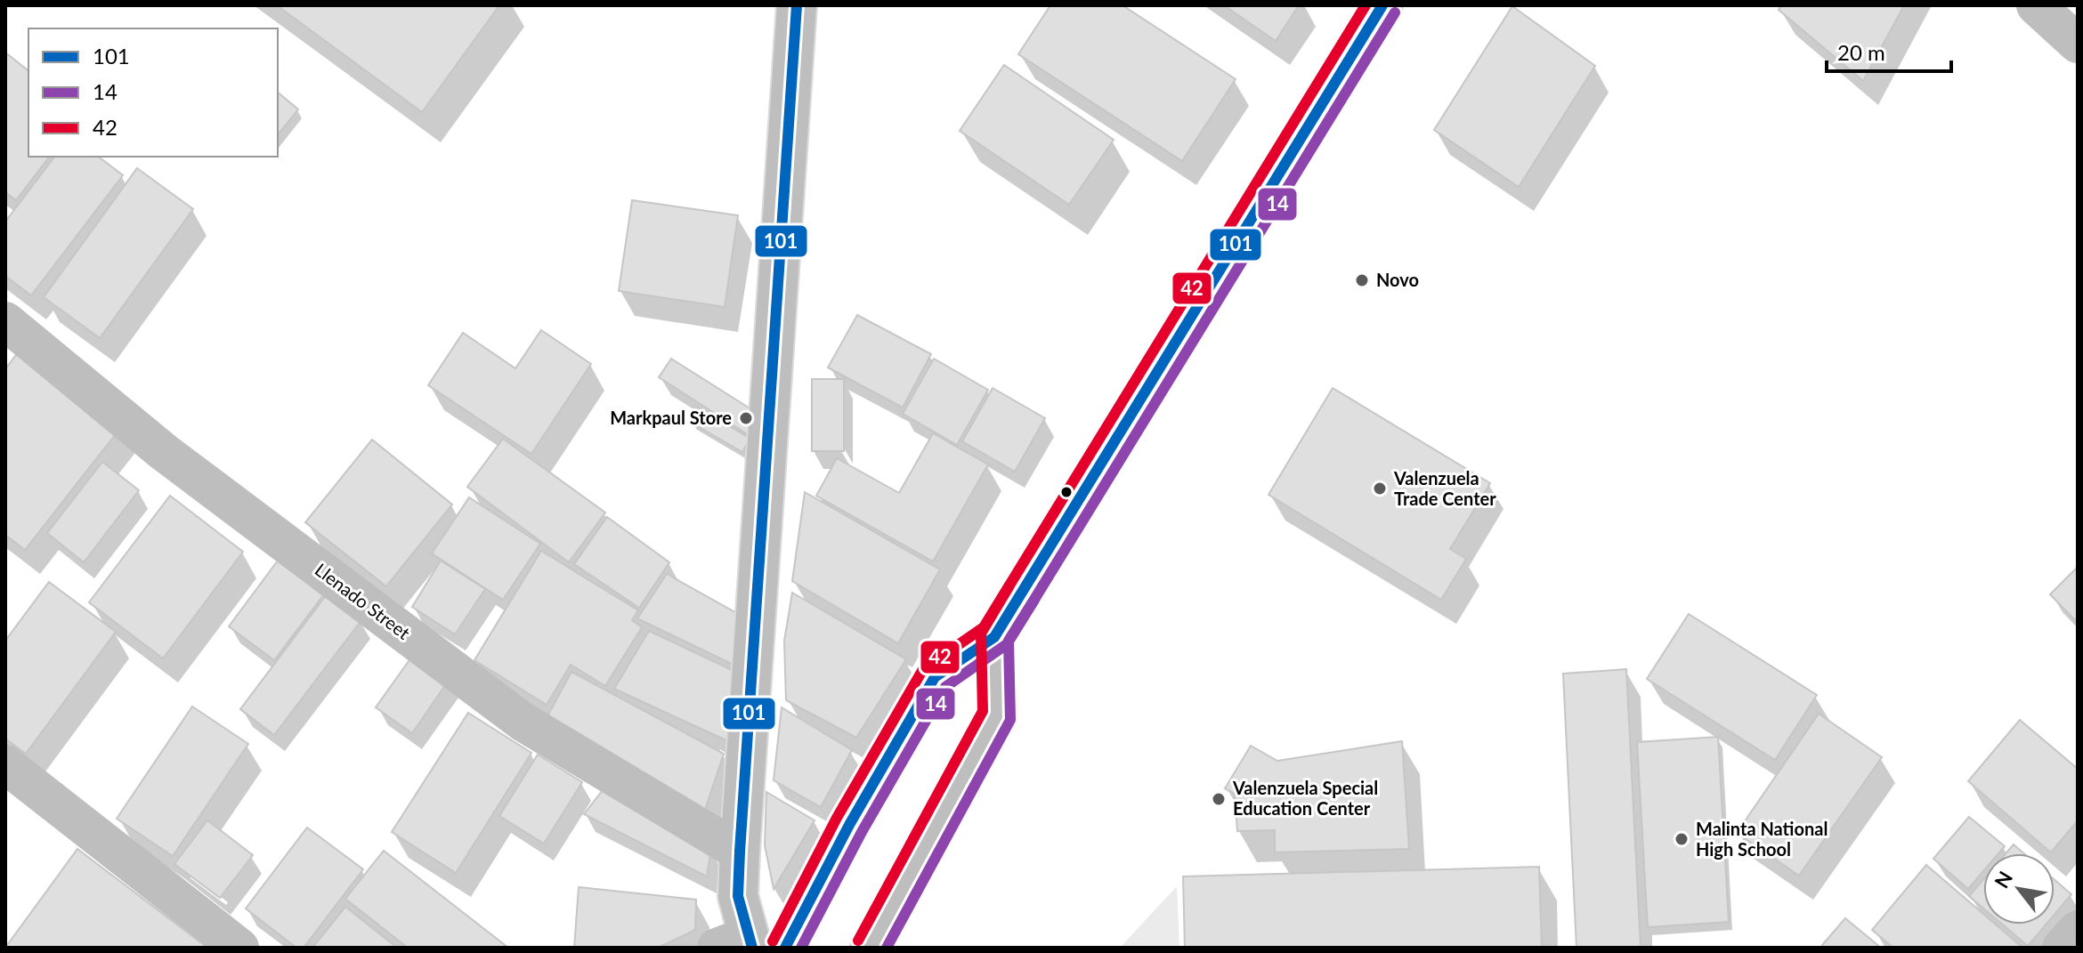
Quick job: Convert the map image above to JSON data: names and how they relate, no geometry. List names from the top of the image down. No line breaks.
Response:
{"streets":{"main road":["Llenado Street"]},"places":["Novo","Markpaul Store","Valenzuela Trade Center","Valenzuela Special Education Center","Malinta National High School"],"lines":["transit line 101","transit line 42","transit line 14"],"legend":["101","14","42"],"scale_bar":"20 m","north":"top left"}
